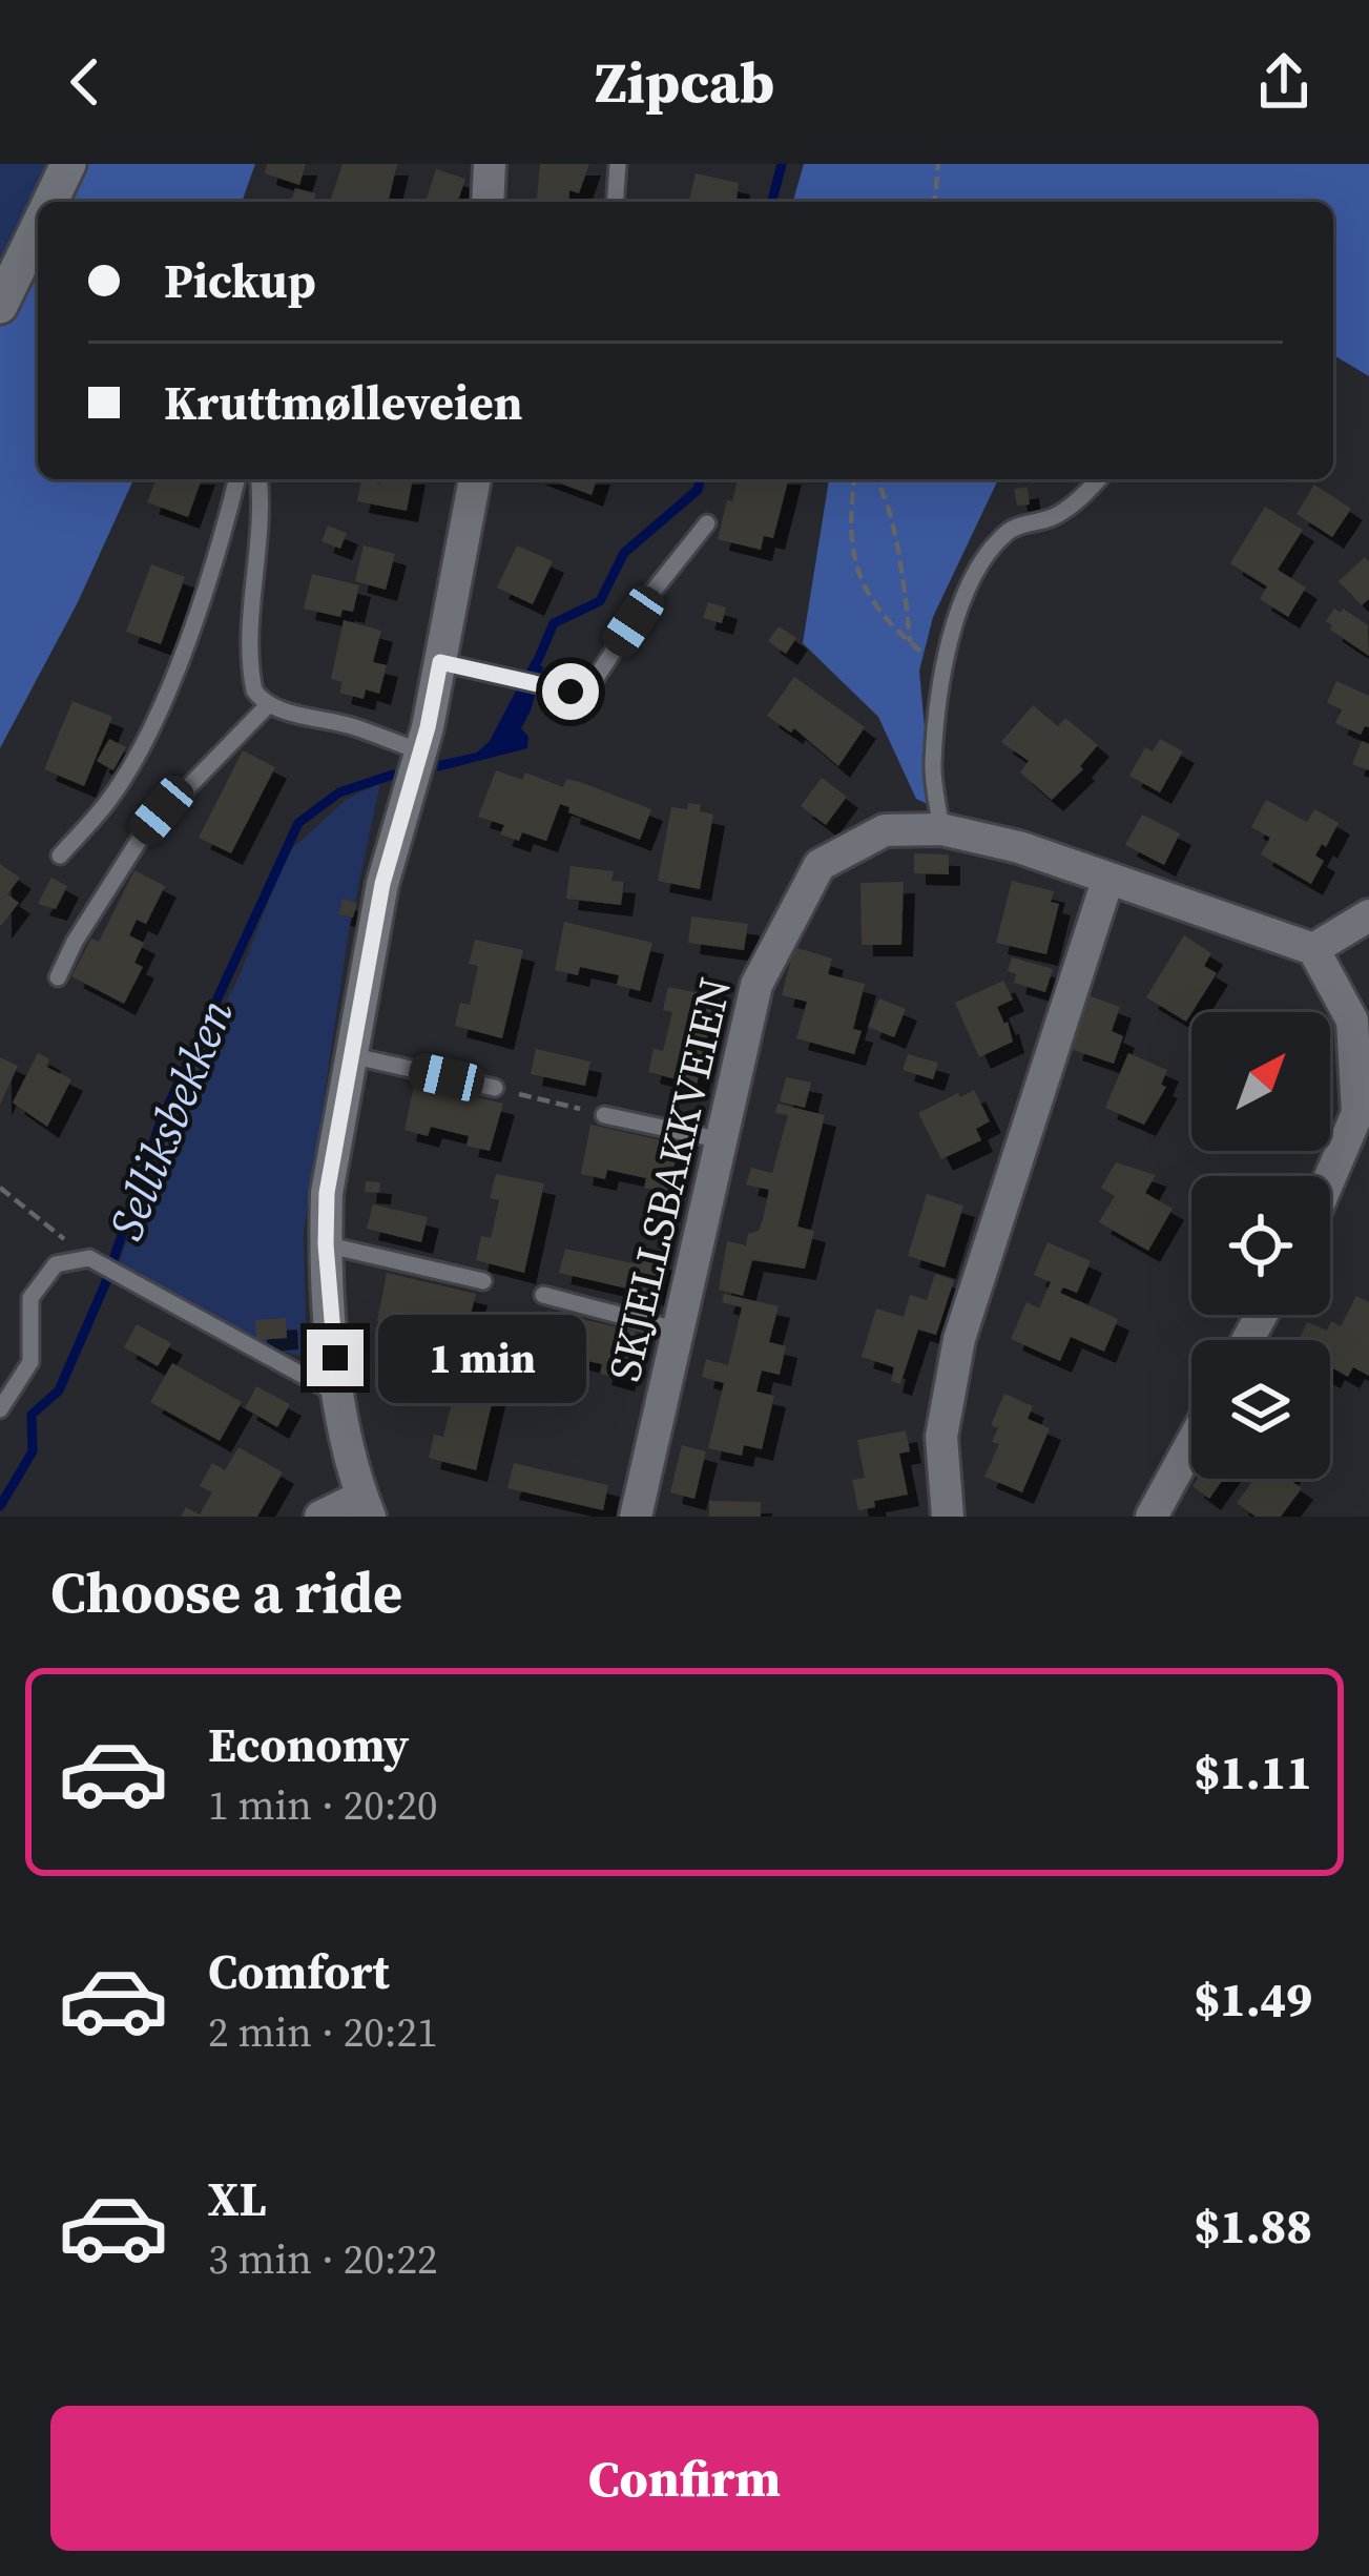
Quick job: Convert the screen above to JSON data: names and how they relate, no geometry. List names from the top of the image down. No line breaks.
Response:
{"streets":{"street":["SKJELLSBAKKVEIEN"]},"water":["Selliksbekken"],"north":"top right","page":{"header":"Zipcab","banner":["Pickup","Kruttmølleveien"],"bubble":"1 min","heading":"Choose a ride","list":[{"name":"Economy","note":"1 min · 20:20","value":"$1.11"},{"name":"Comfort","note":"2 min · 20:21","value":"$1.49"},{"name":"XL","note":"3 min · 20:22","value":"$1.88"}],"buttons":"Confirm"}}
